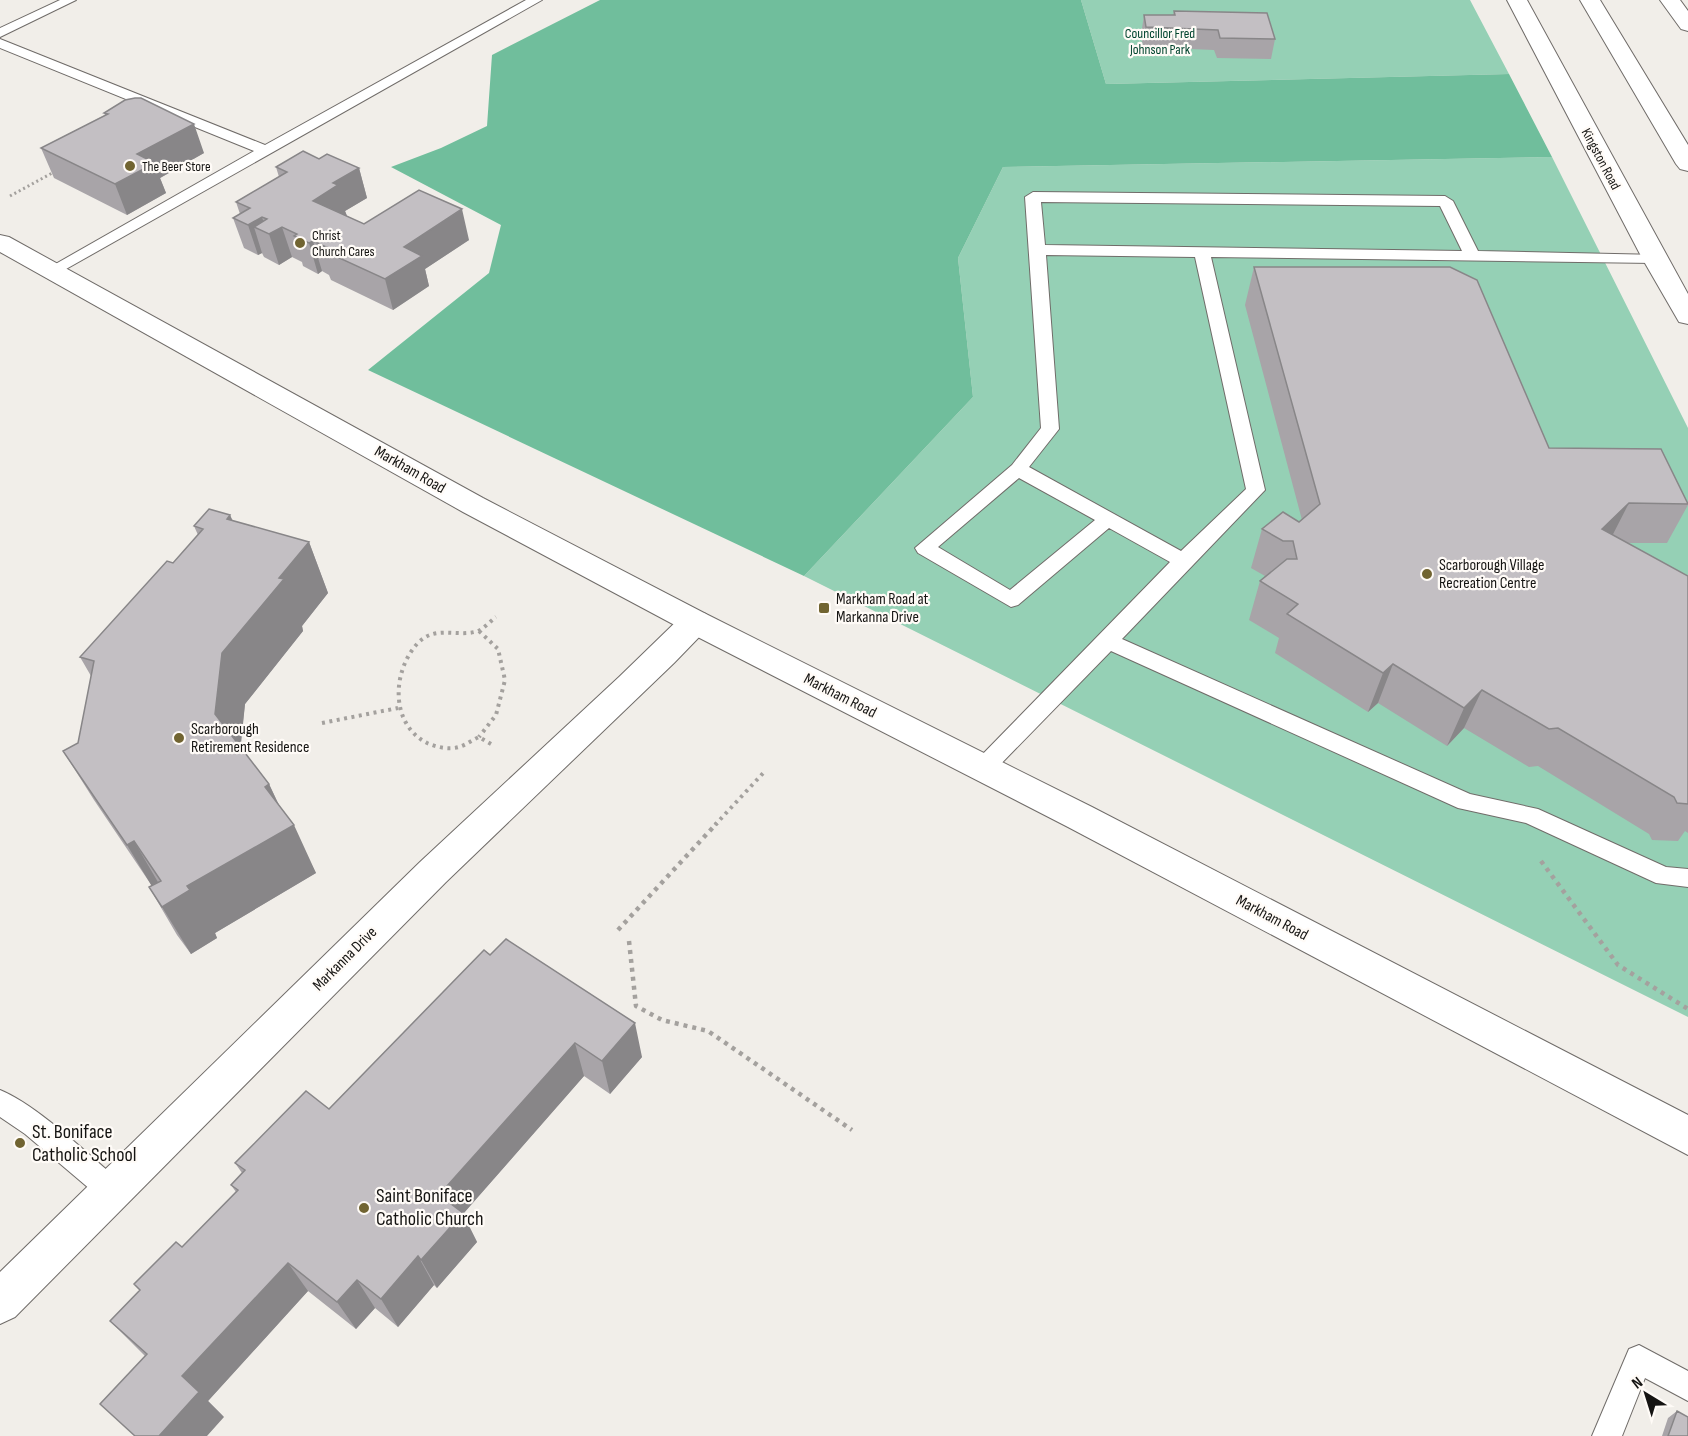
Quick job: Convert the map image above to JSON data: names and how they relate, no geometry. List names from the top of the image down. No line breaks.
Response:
{"streets":{"main road":["Kingston Road","Markham Road","Markanna Drive"]},"crossings":[["Markham Road","Markanna Drive"]],"parks":["Councillor Fred Johnson Park"],"places":{"other":["The Beer Store","Christ Church Cares","Scarborough Village Recreation Centre","Scarborough Retirement Residence","St. Boniface Catholic School","Saint Boniface Catholic Church"],"transit":["Markham Road at Markanna Drive"]},"north":"top left"}
